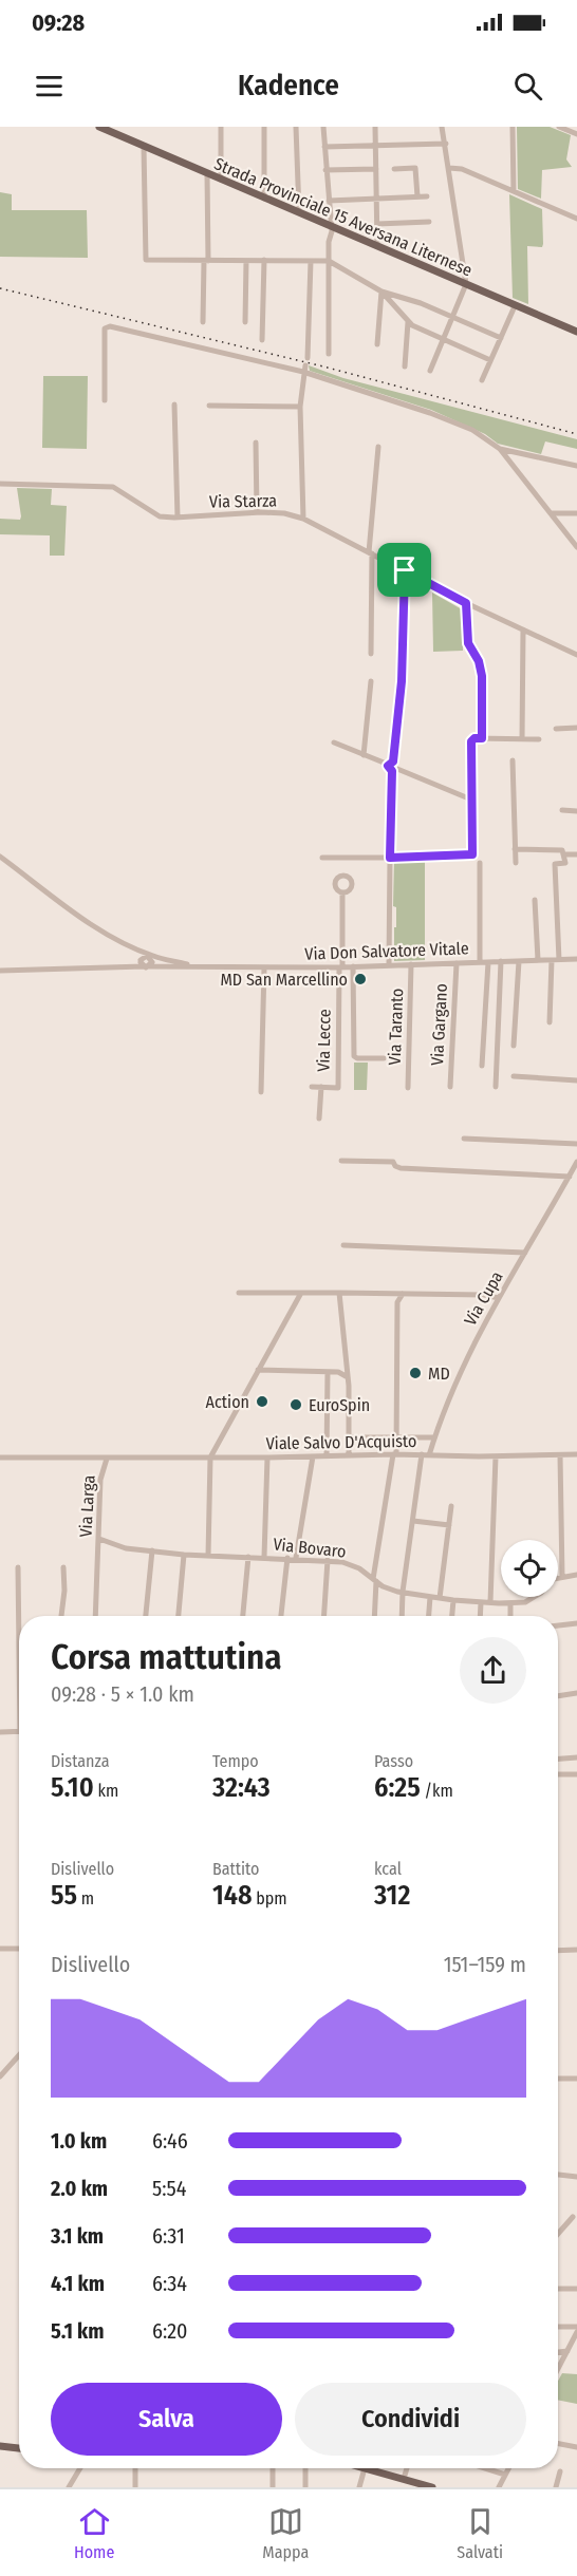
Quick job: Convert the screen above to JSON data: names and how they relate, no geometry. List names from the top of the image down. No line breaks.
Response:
{"streets":{"main road":["Strada Provinciale 15 Aversana Liternese"],"street":["Via Starza","Via Don Salvatore Vitale","Via Gargano","Via Taranto","Via Lecce","Via Cupa","Viale Salvo D'Acquisto","Via Larga","Via Bovaro"]},"crossings":[["Via Don Salvatore Vitale","Via Gargano"],["Via Don Salvatore Vitale","Via Taranto"],["Via Don Salvatore Vitale","Via Lecce"],["Via Cupa","Viale Salvo D'Acquisto"],["Via Cupa","Via Bovaro"],["Viale Salvo D'Acquisto","Via Larga"],["Via Larga","Via Bovaro"]],"places":["MD San Marcellino","MD","Action","EuroSpin"],"page":{"status":"09:28","header":"Kadence","heading":["Corsa mattutina","09:28 · 5 × 1.0 km"],"stats":[["Distanza","5.10 km"],["Tempo","32:43"],["Passo","6:25 /km"],["Dislivello","55 m"],["Battito","148 bpm"],["kcal","312"]],"chart":["Dislivello","151–159 m"],"list":[{"name":"1.0 km","note":"6:46"},{"name":"2.0 km","note":"5:54"},{"name":"3.1 km","note":"6:31"},{"name":"4.1 km","note":"6:34"},{"name":"5.1 km","note":"6:20"}],"buttons":["Salva","Condividi"],"tabs":["Home","Mappa","Salvati"]}}
